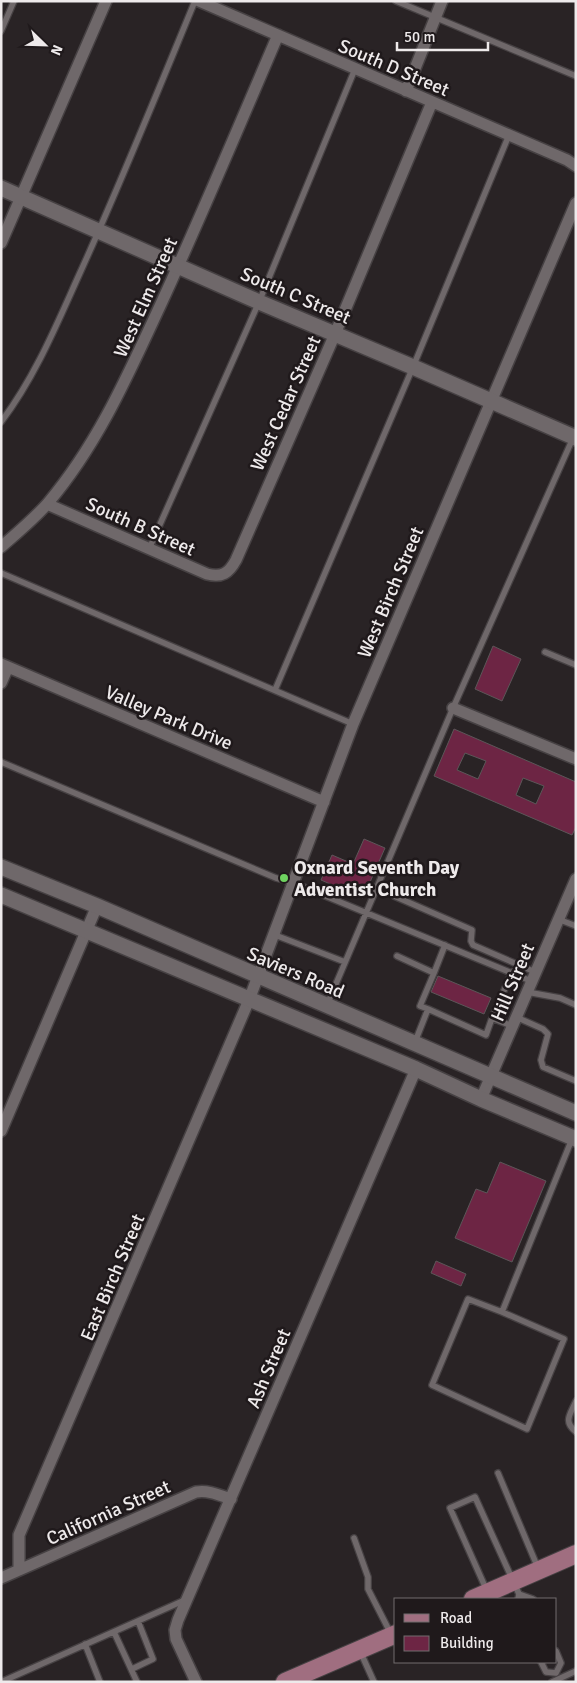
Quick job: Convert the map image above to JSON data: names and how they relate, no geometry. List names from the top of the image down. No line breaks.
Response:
{"streets":{"main road":["South C Street","Saviers Road"],"street":["South D Street","West Elm Street","West Cedar Street","South B Street","West Birch Street","Valley Park Drive","Hill Street","East Birch Street","Ash Street","California Street"]},"crossings":[["South D Street","West Elm Street"],["South D Street","West Cedar Street"],["South C Street","West Elm Street"],["South C Street","West Cedar Street"],["South C Street","West Birch Street"],["West Elm Street","South B Street"],["West Cedar Street","South B Street"],["West Birch Street","Valley Park Drive"],["West Birch Street","Saviers Road"],["West Birch Street","East Birch Street"],["Saviers Road","Hill Street"],["East Birch Street","California Street"],["Ash Street","California Street"]],"places":["Oxnard Seventh Day Adventist Church"],"legend":["Road","Building"],"scale_bar":"50 m","north":"bottom right"}
